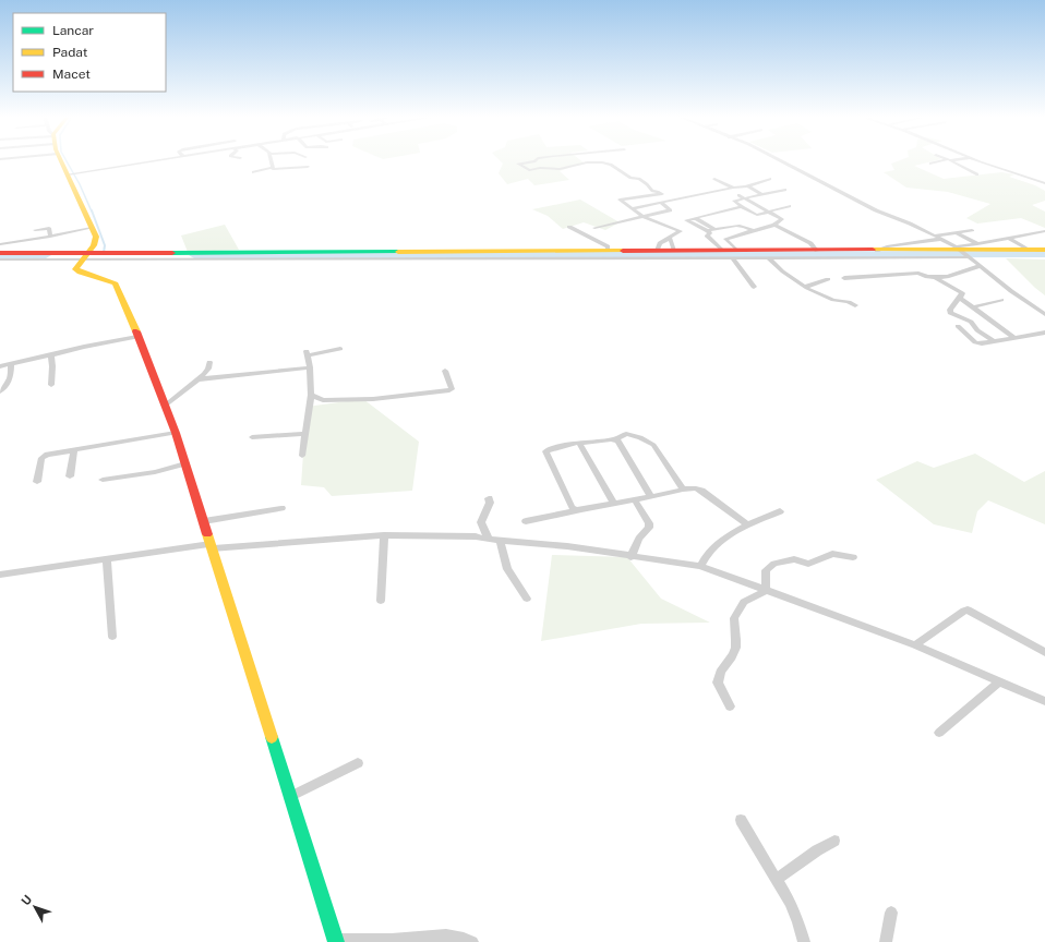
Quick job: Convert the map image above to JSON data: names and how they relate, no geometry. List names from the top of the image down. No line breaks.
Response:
{"legend":["Lancar","Padat","Macet"],"north":"top left"}
